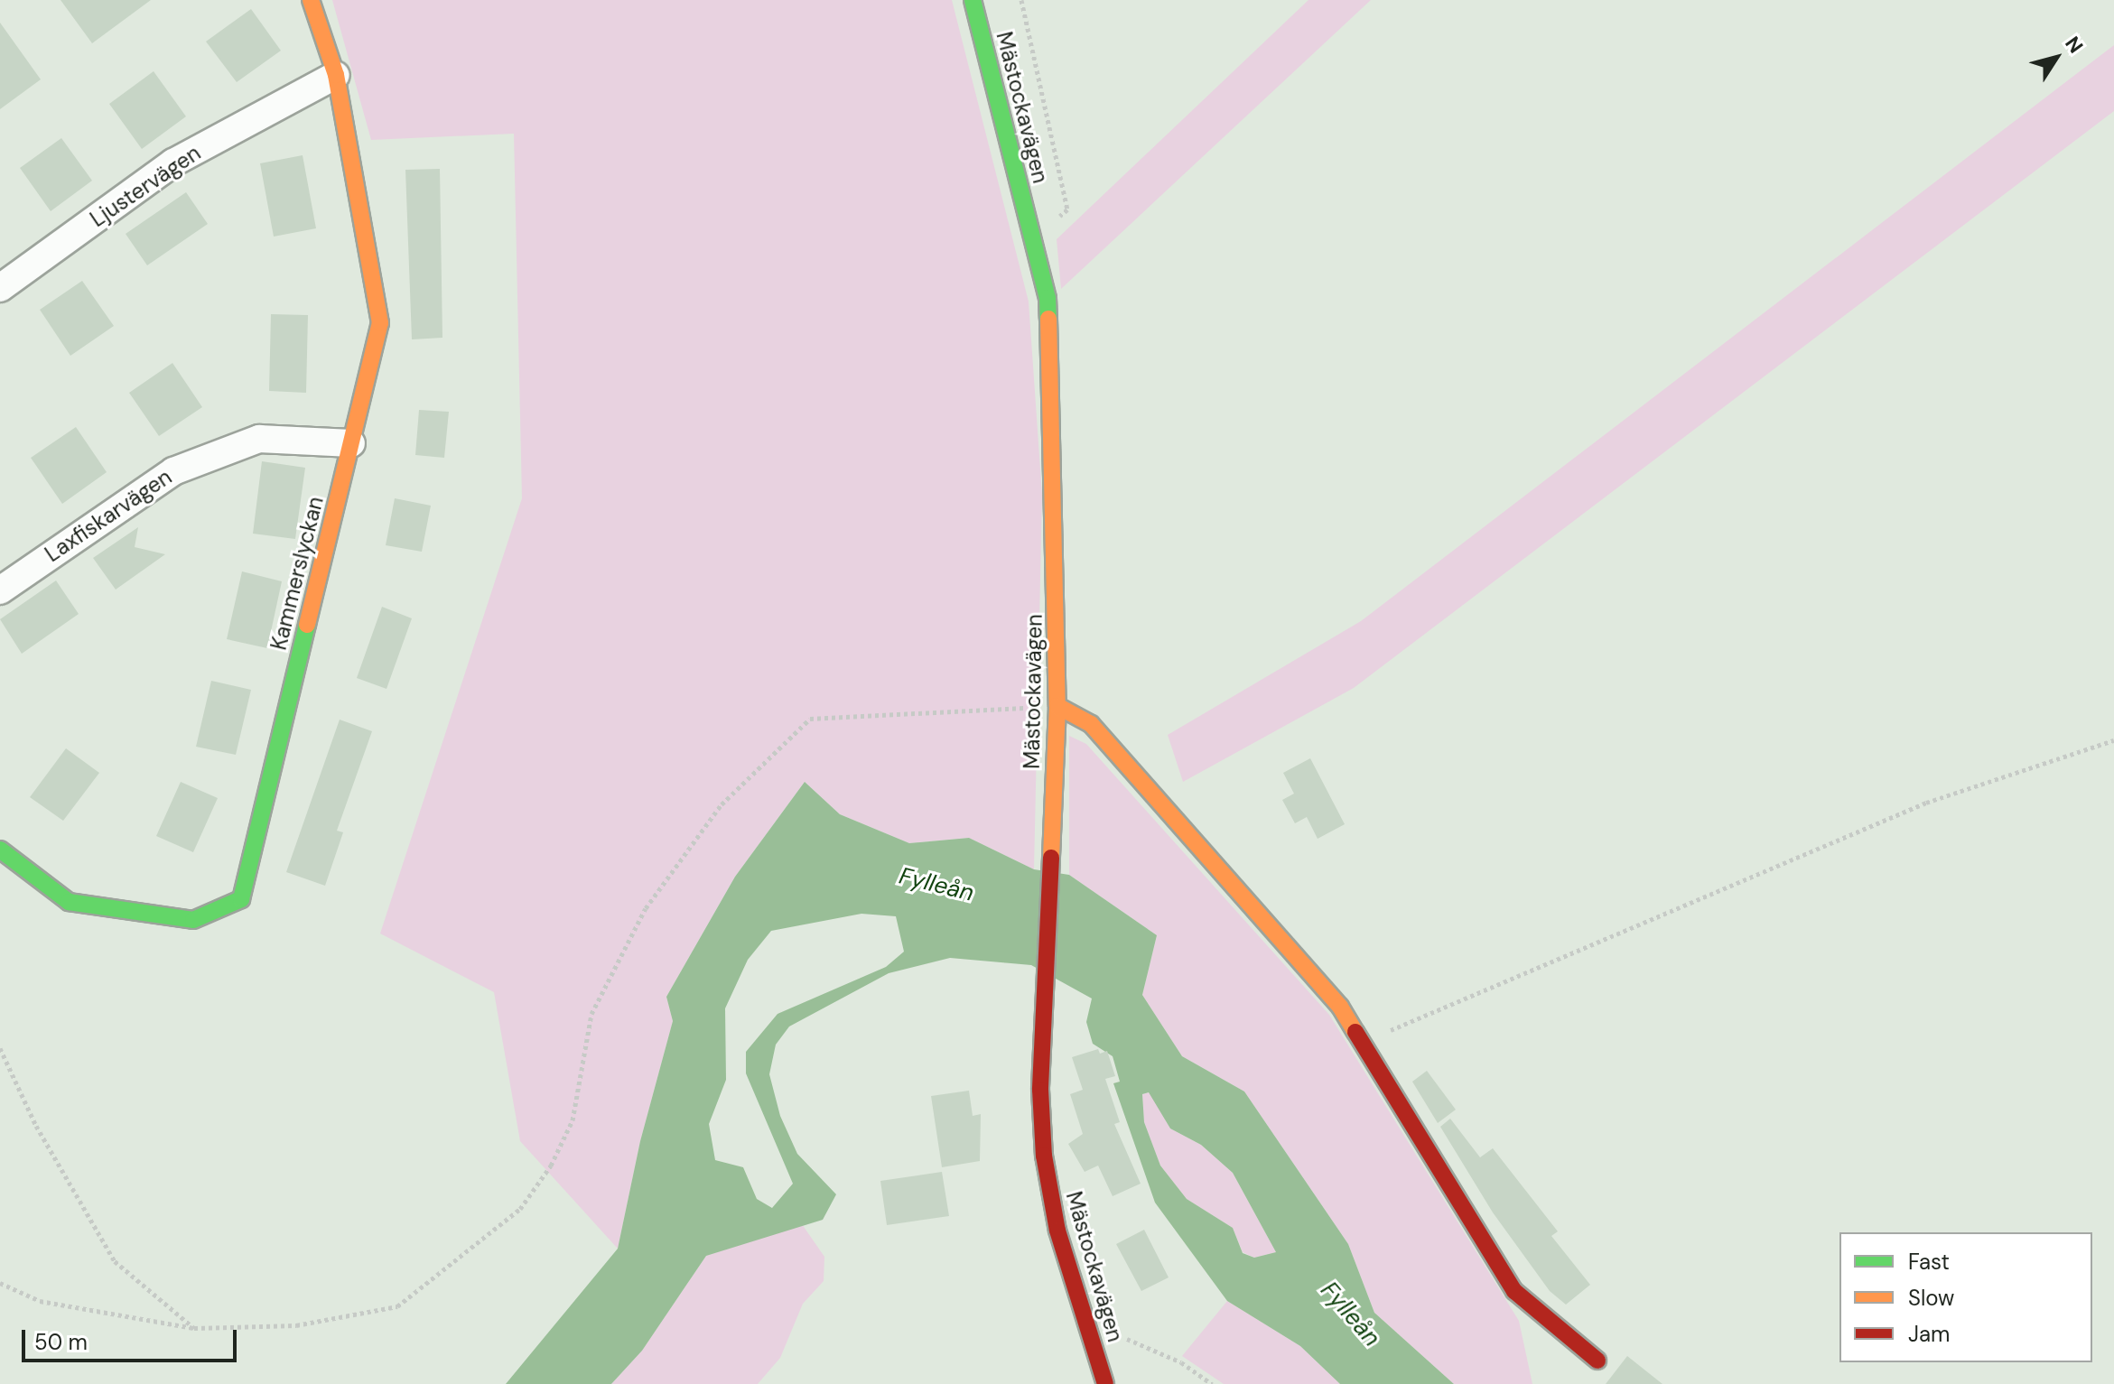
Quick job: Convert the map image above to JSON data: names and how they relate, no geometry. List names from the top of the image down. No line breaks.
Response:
{"streets":{"street":["Mästockavägen","Ljustervägen","Laxfiskarvägen","Kammerslyckan"]},"crossings":[["Ljustervägen","Kammerslyckan"],["Laxfiskarvägen","Kammerslyckan"]],"water":["Fylleån"],"legend":["Fast","Slow","Jam"],"scale_bar":"50 m","north":"top right"}
